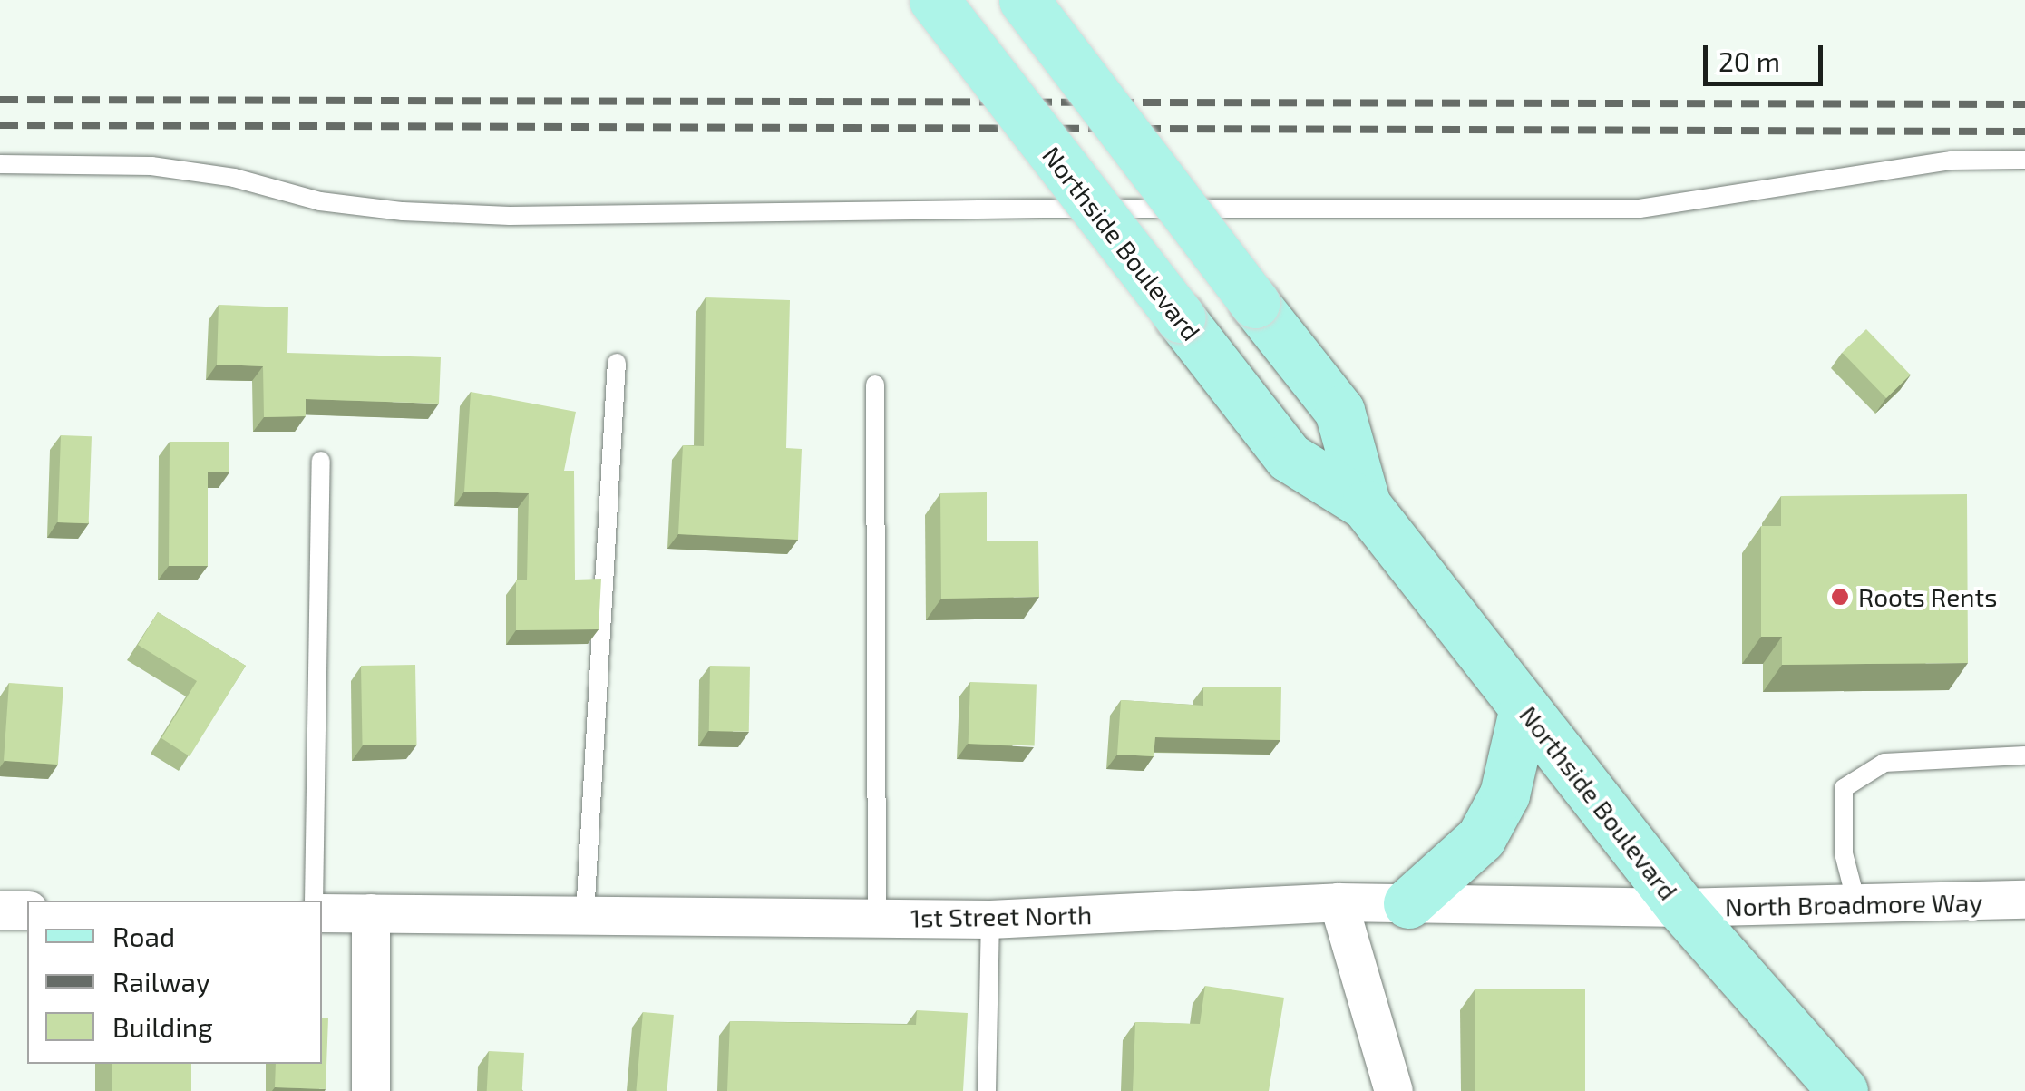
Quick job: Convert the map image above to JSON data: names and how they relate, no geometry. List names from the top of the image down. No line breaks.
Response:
{"streets":{"main road":["Northside Boulevard"],"street":["North Broadmore Way","1st Street North"]},"crossings":[["Northside Boulevard","North Broadmore Way"],["Northside Boulevard","1st Street North"],["North Broadmore Way","1st Street North"]],"places":["Roots Rents"],"legend":["Road","Railway","Building"],"scale_bar":"20 m"}
